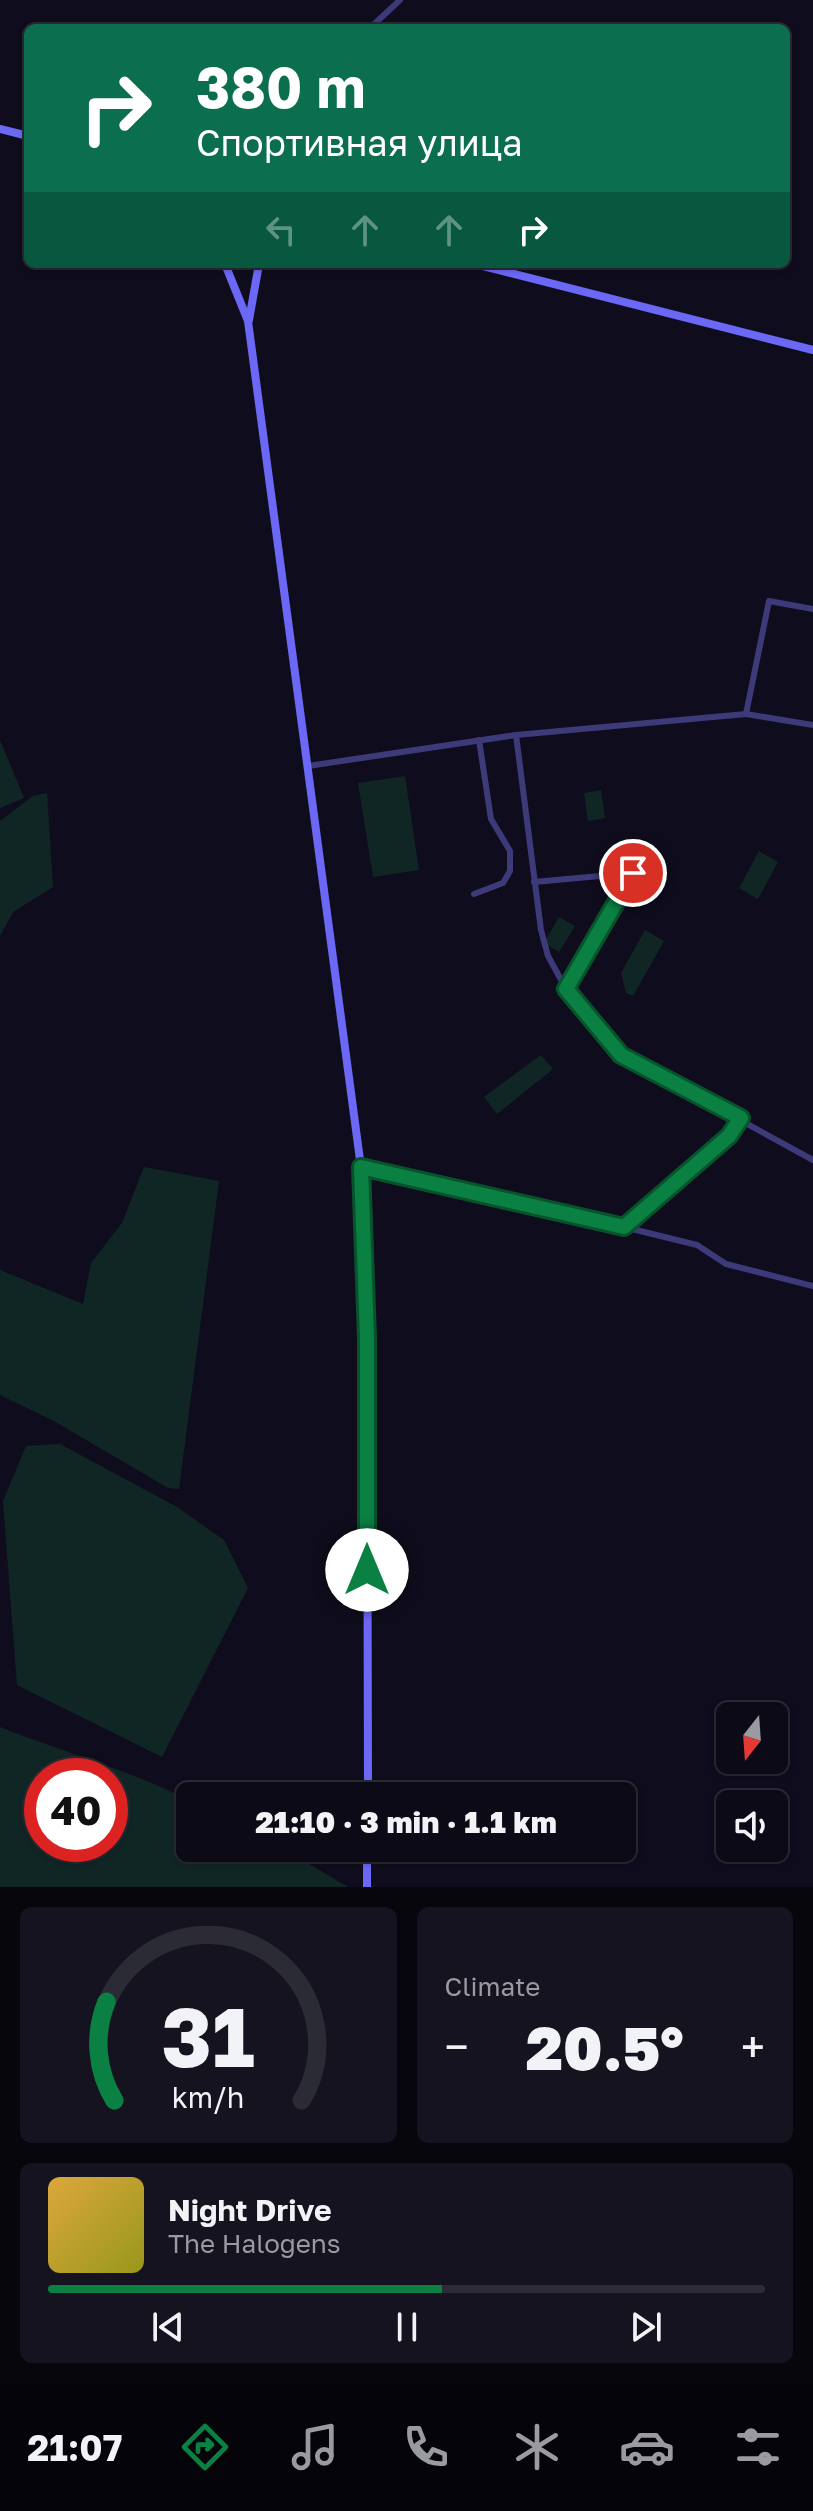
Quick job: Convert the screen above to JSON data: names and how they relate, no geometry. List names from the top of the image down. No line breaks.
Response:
{"north":"bottom","page":{"turn":["380 m","Спортивная улица"],"limit":"40","trip":"21:10 · 3 min · 1.1 km","tile":"Climate","heat":["−","20.5°","+"],"song":["Night Drive","The Halogens"],"tabs":"21:07","gauge":["31","km/h"]}}
